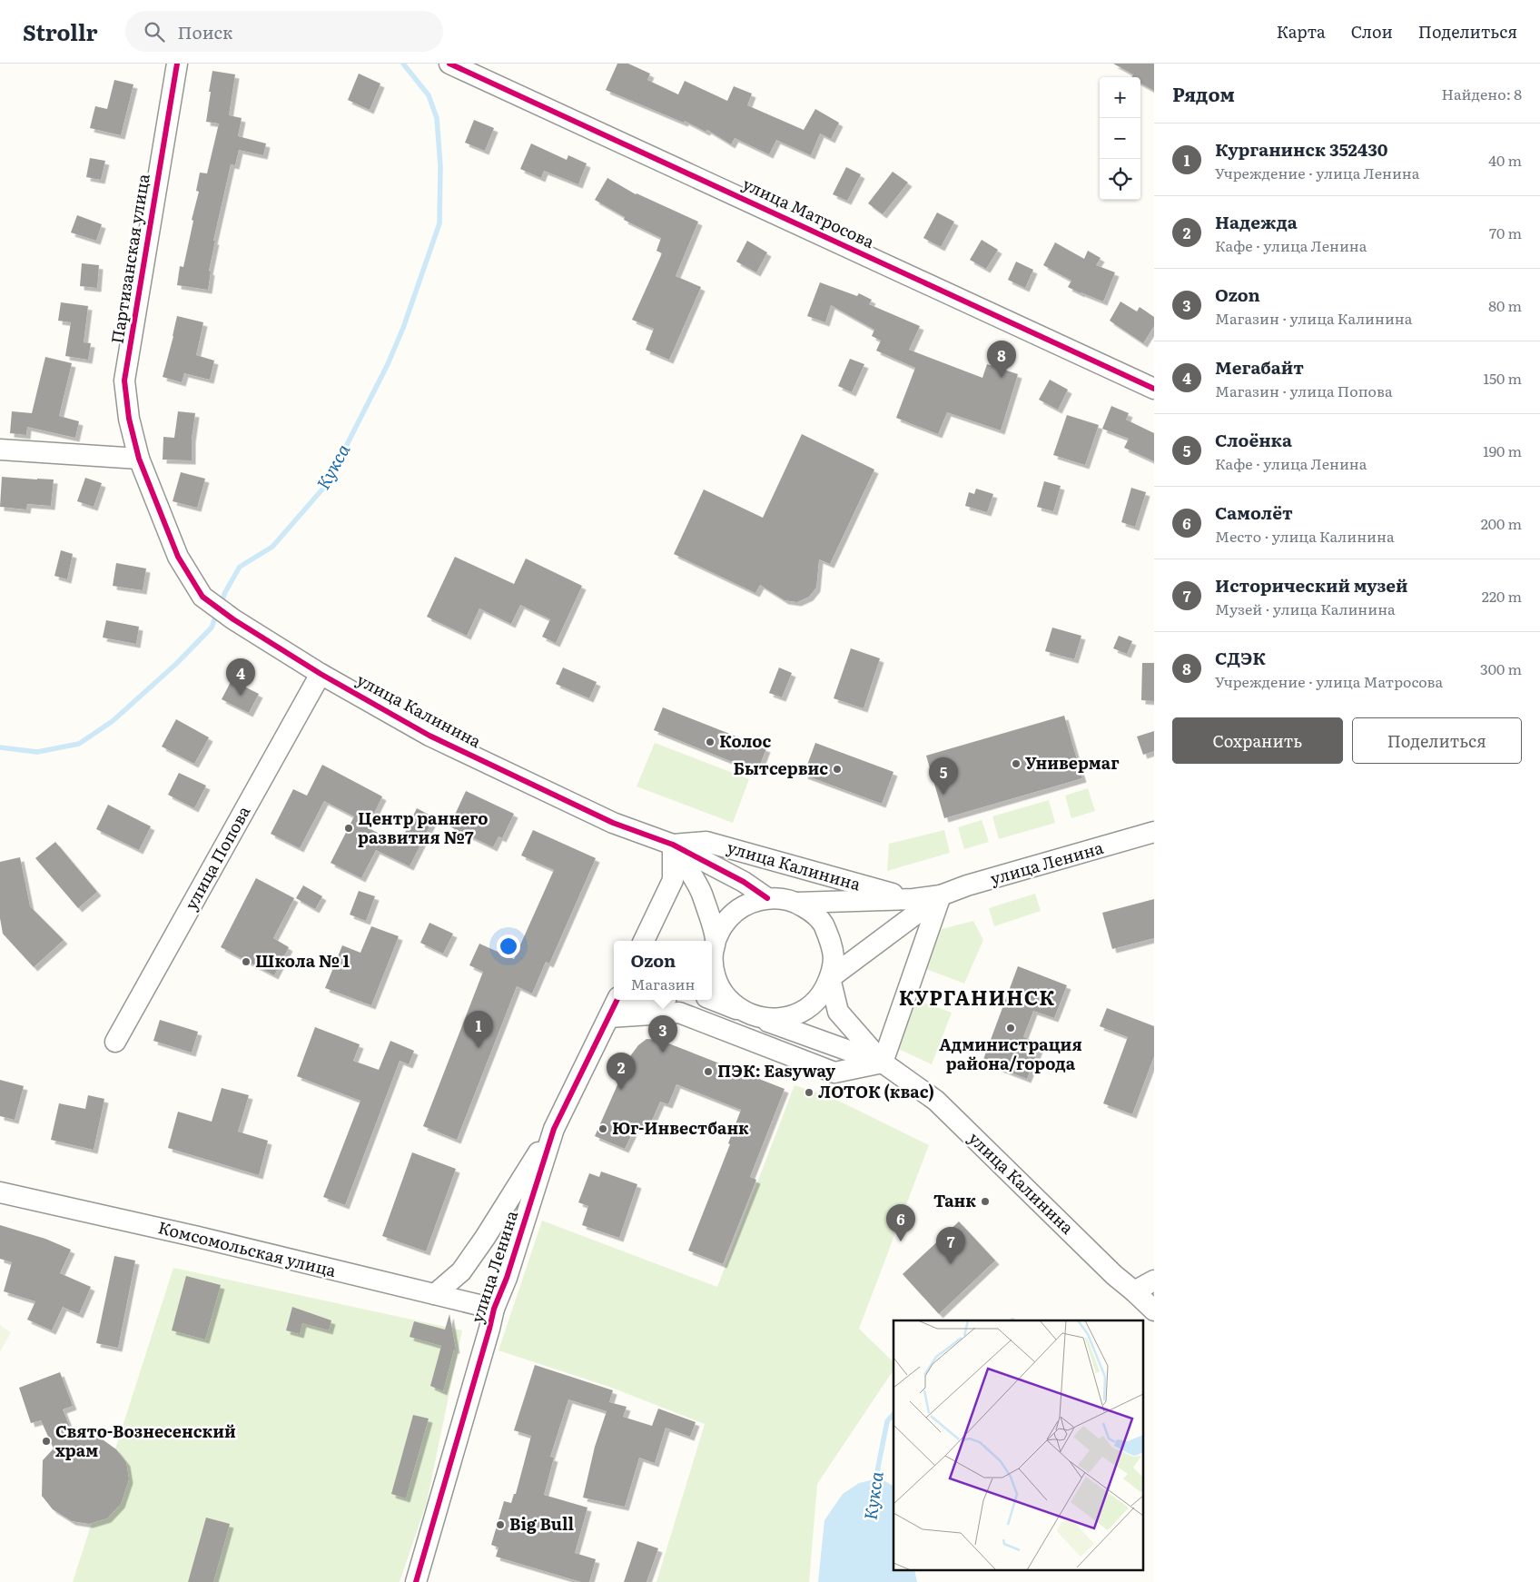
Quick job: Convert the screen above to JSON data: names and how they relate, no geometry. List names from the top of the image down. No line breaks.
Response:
{"streets":{"street":["улица Матросова","Партизанская улица","улица Калинина","улица Попова","улица Ленина","Комсомольская улица"]},"crossings":[["Партизанская улица","улица Калинина"],["улица Калинина","улица Попова"],["улица Калинина","улица Ленина"],["улица Ленина","Комсомольская улица"]],"districts":["КУРГАНИНСК"],"water":["Кукса"],"places":["Колос","Универмаг","Бытсервис","Центр раннего развития №7","Школа № 1","Администрация района/города","ПЭК: Easyway","ЛОТОК (квас)","Юг-Инвестбанк","Танк","Свято-Вознесенский храм","Big Bull"],"page":{"header":"Strollr","search":"Поиск","nav":["Карта","Слои","Поделиться"],"heading":["Рядом","Найдено: 8"],"map_buttons":["+","−"],"list":[{"mark":"1","name":"Курганинск 352430","note":"Учреждение · улица Ленина","value":"40 m"},{"mark":"2","name":"Надежда","note":"Кафе · улица Ленина","value":"70 m"},{"mark":"3","name":"Ozon","note":"Магазин · улица Калинина","value":"80 m"},{"mark":"4","name":"Мегабайт","note":"Магазин · улица Попова","value":"150 m"},{"mark":"5","name":"Слоёнка","note":"Кафе · улица Ленина","value":"190 m"},{"mark":"6","name":"Самолёт","note":"Место · улица Калинина","value":"200 m"},{"mark":"7","name":"Исторический музей","note":"Музей · улица Калинина","value":"220 m"},{"mark":"8","name":"СДЭК","note":"Учреждение · улица Матросова","value":"300 m"}],"pins":["8","4","5","1","3","2","6","7"],"buttons":["Сохранить","Поделиться"],"popup":["Ozon","Магазин"]}}
